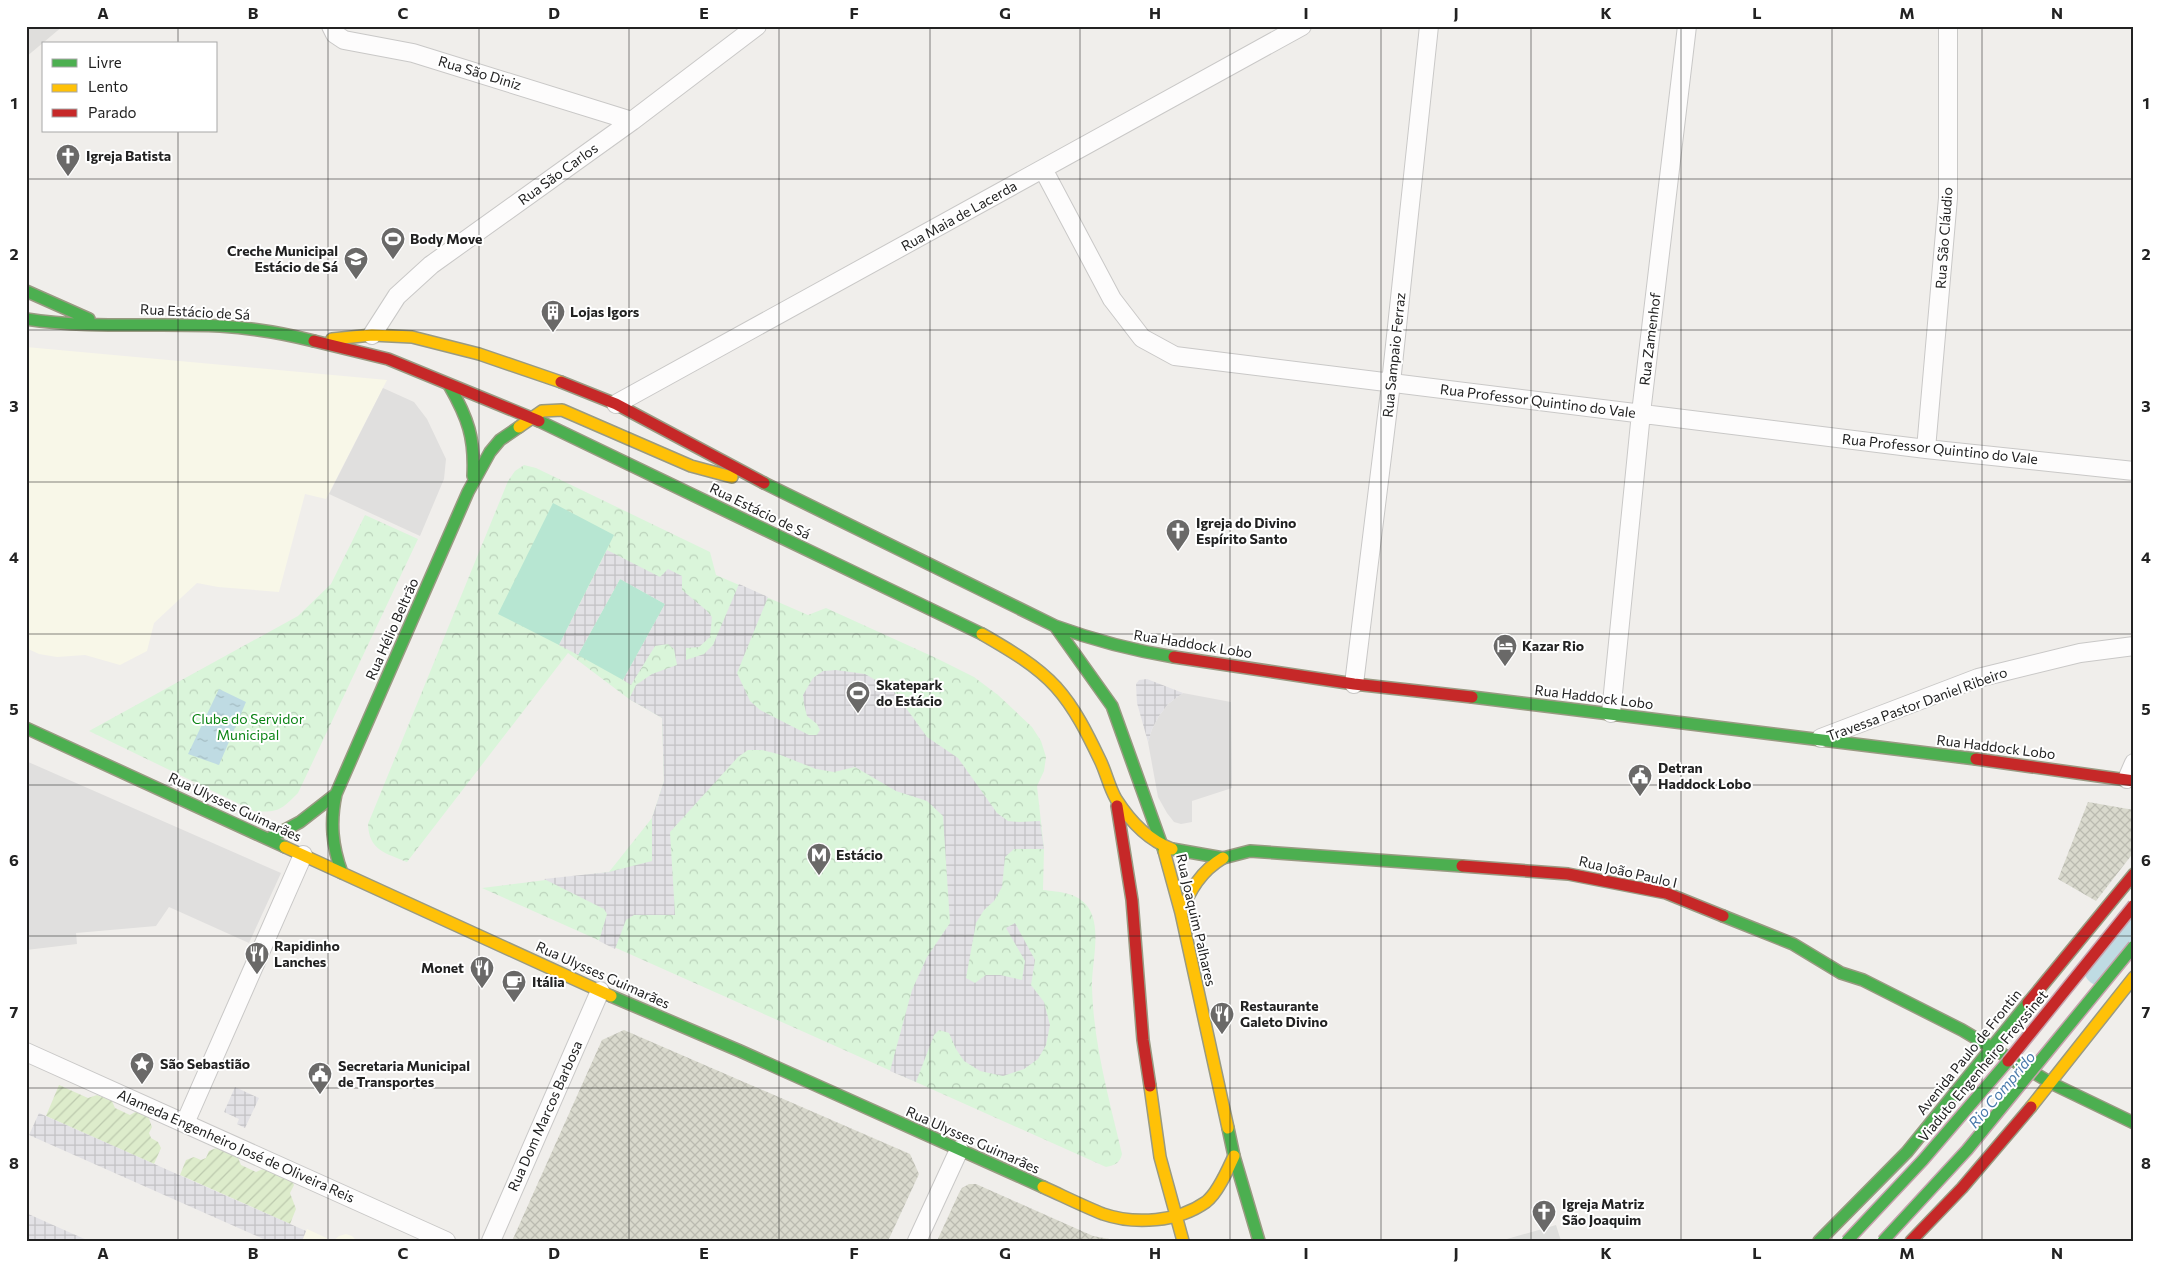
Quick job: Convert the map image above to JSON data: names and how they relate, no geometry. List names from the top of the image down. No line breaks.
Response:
{"streets":{"main road":["Rua Estácio de Sá","Rua Hélio Beltrão","Rua Haddock Lobo","Rua Ulysses Guimarães","Rua João Paulo I","Rua Joaquim Palhares","Avenida Paulo de Frontin","Viaduto Engenheiro Freyssinet"],"street":["Rua São Diniz","Rua São Carlos","Rua Maia de Lacerda","Rua São Cláudio","Rua Zamenhof","Rua Sampaio Ferraz","Rua Professor Quintino do Vale","Travessa Pastor Daniel Ribeiro","Rua Dom Marcos Barbosa","Alameda Engenheiro José de Oliveira Reis"]},"crossings":[["Rua São Diniz","Rua São Carlos"],["Rua São Carlos","Rua Estácio de Sá"],["Rua Maia de Lacerda","Rua Estácio de Sá"],["Rua Maia de Lacerda","Rua Professor Quintino do Vale"],["Rua São Cláudio","Rua Professor Quintino do Vale"],["Rua Estácio de Sá","Rua Hélio Beltrão"],["Rua Estácio de Sá","Rua Haddock Lobo"],["Rua Estácio de Sá","Rua João Paulo I"],["Rua Estácio de Sá","Rua Joaquim Palhares"],["Rua Zamenhof","Rua Professor Quintino do Vale"],["Rua Zamenhof","Rua Haddock Lobo"],["Rua Sampaio Ferraz","Rua Professor Quintino do Vale"],["Rua Sampaio Ferraz","Rua Haddock Lobo"],["Rua Hélio Beltrão","Rua Ulysses Guimarães"],["Rua Haddock Lobo","Travessa Pastor Daniel Ribeiro"],["Rua Haddock Lobo","Rua Joaquim Palhares"],["Rua Ulysses Guimarães","Rua Dom Marcos Barbosa"],["Rua João Paulo I","Rua Joaquim Palhares"],["Rua João Paulo I","Avenida Paulo de Frontin"]],"water":["Rio Comprido"],"parks":["Clube do Servidor Municipal"],"places":{"church":["Igreja Batista","Igreja do Divino Espírito Santo","Igreja Matriz São Joaquim"],"sports":["Body Move","Skatepark do Estácio"],"school or university":["Creche Municipal Estácio de Sá"],"building":["Lojas Igors"],"hotel":["Kazar Rio"],"public building":["Detran Haddock Lobo","Secretaria Municipal de Transportes"],"metro station":["Estácio"],"restaurant":["Rapidinho Lanches","Monet","Restaurante Galeto Divino"],"cafe":["Itália"],"place":["São Sebastião"]},"legend":["Livre","Lento","Parado"],"grid":{"columns":["A","B","C","D","E","F","G","H","I","J","K","L","M","N"],"rows":["1","2","3","4","5","6","7","8"]}}
